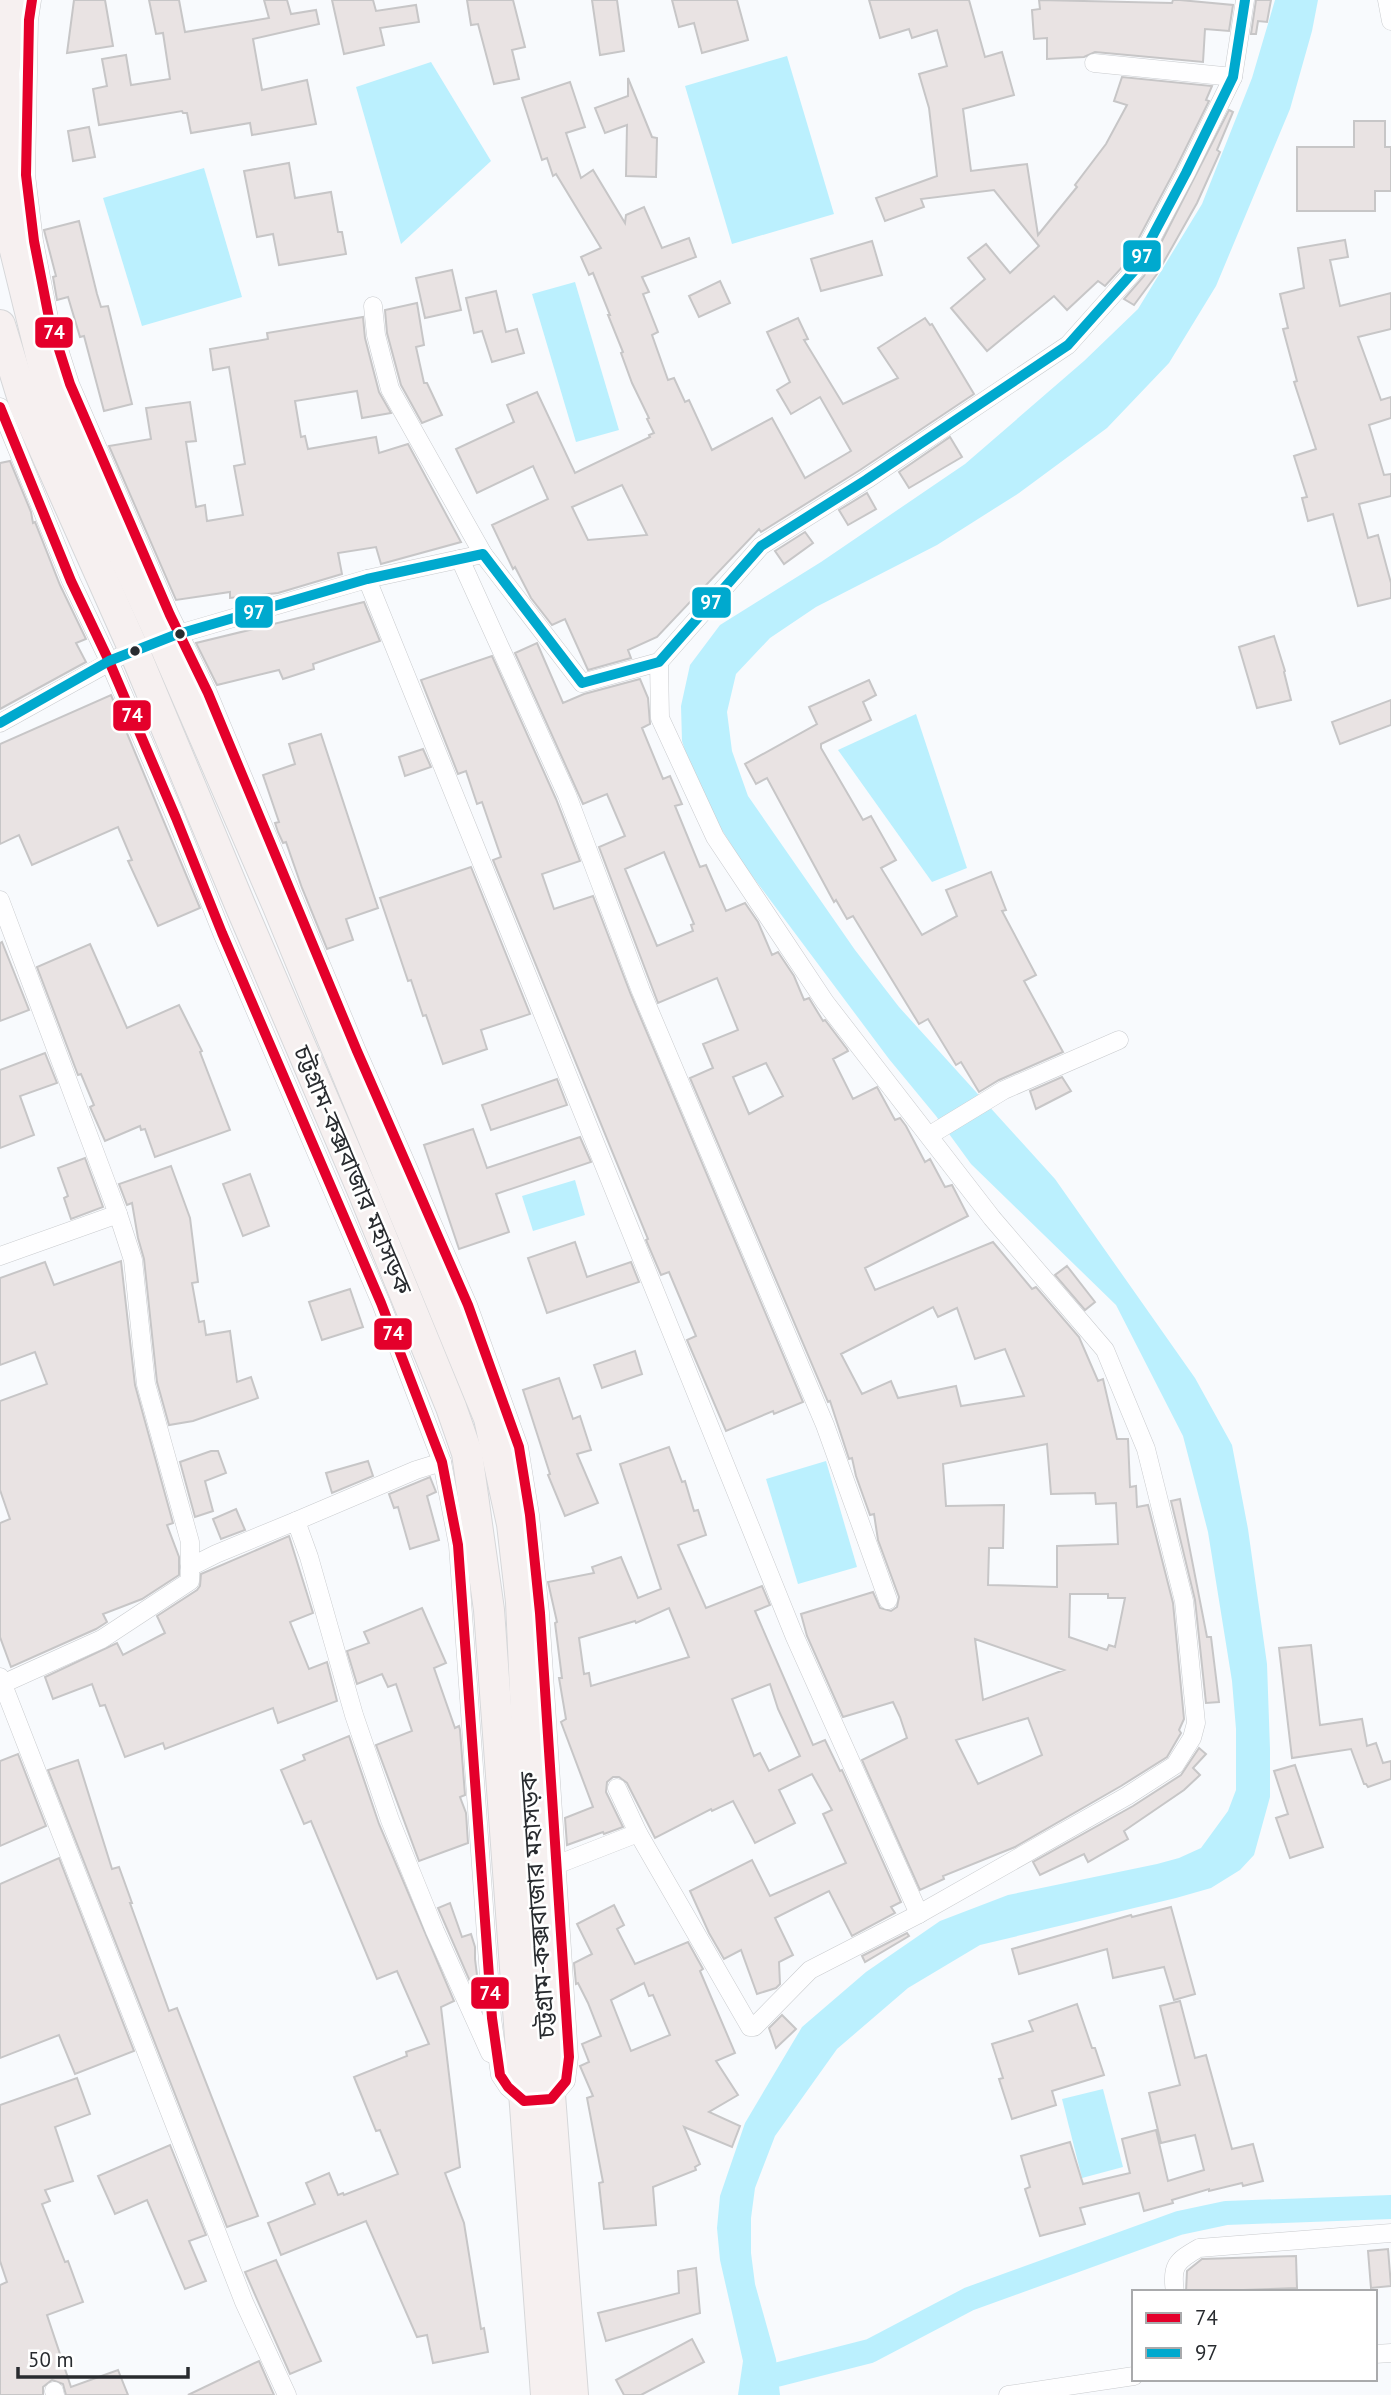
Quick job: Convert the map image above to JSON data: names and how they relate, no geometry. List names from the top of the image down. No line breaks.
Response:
{"streets":{"highway":["চট্টগ্রাম-কক্সবাজার মহাসড়ক"]},"lines":["transit line 74","transit line 97"],"legend":["74","97"],"scale_bar":"50 m"}
